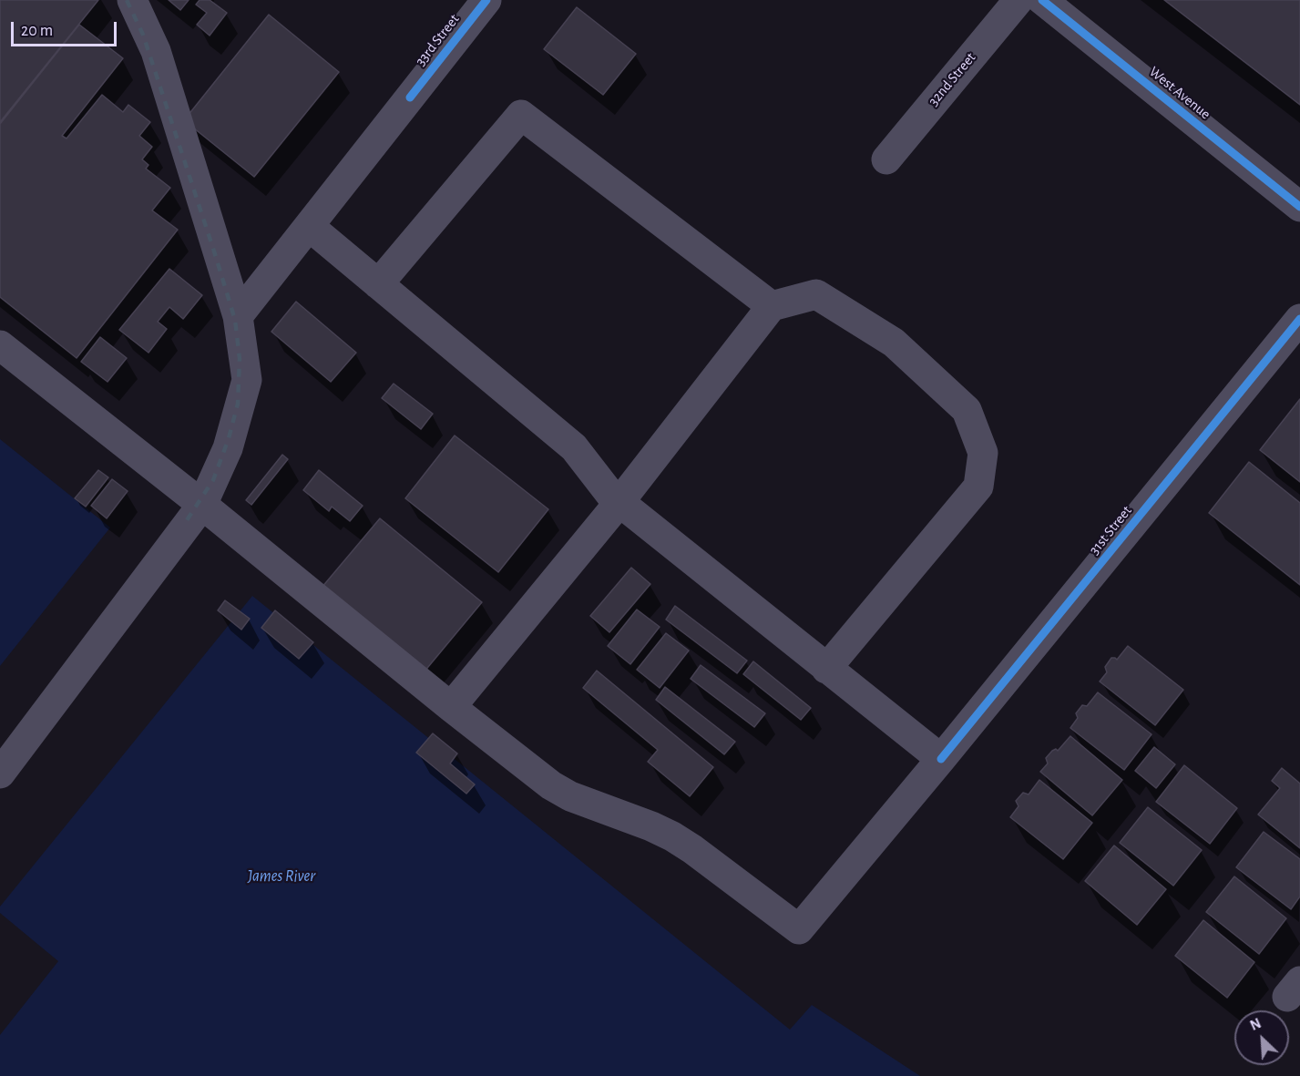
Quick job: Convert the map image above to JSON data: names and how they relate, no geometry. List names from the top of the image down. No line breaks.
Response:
{"streets":{"street":["33rd Street","32nd Street","West Avenue","31st Street"]},"water":["James River"],"scale_bar":"20 m","north":"top left"}
